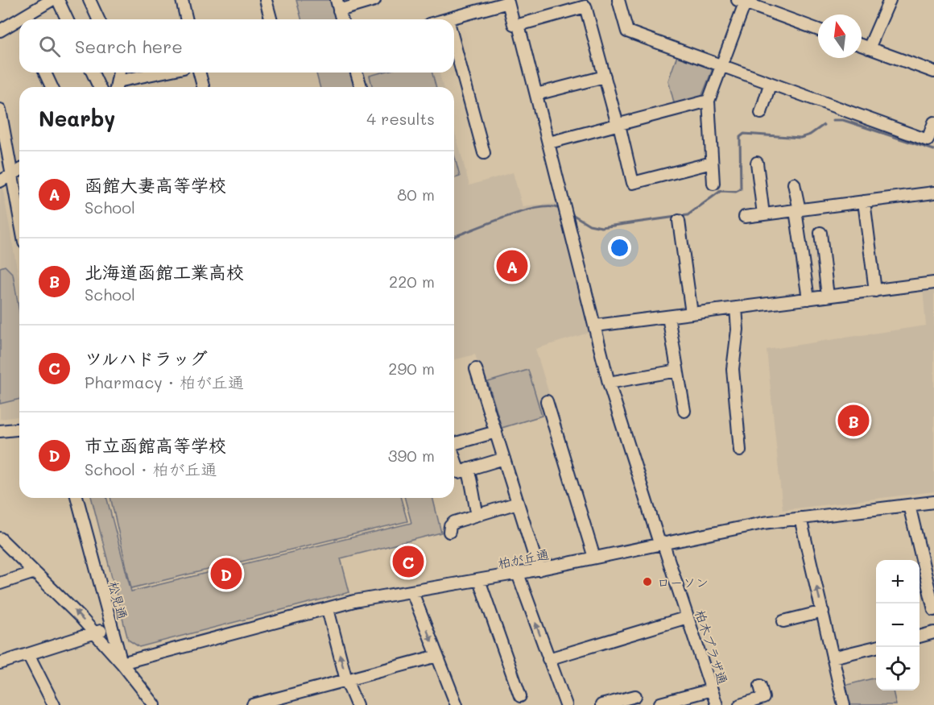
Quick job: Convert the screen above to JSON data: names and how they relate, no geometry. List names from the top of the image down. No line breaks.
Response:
{"streets":{"street":["柏が丘通","松見通","柏木プラザ通"]},"crossings":[["柏が丘通","松見通"],["柏が丘通","柏木プラザ通"]],"places":["ローソン"],"north":"top","page":{"search":"Search here","heading":["Nearby","4 results"],"list":[{"mark":"A","name":"函館大妻高等学校","note":"School","value":"80 m"},{"mark":"B","name":"北海道函館工業高校","note":"School","value":"220 m"},{"mark":"C","name":"ツルハドラッグ","note":"Pharmacy · 柏が丘通","value":"290 m"},{"mark":"D","name":"市立函館高等学校","note":"School · 柏が丘通","value":"390 m"}],"pins":["A","B","C","D"],"map_buttons":["+","−"]}}
